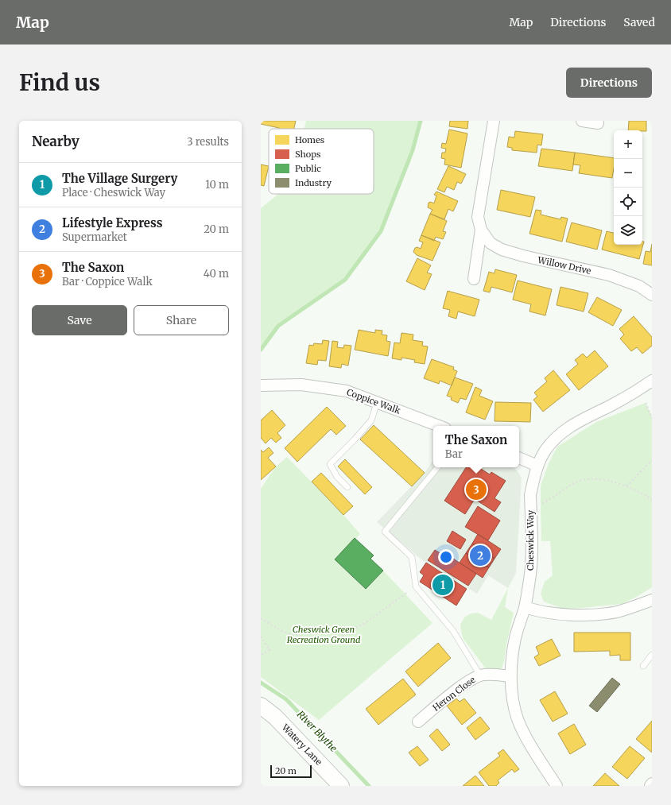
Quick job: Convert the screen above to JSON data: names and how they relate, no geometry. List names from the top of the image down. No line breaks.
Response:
{"streets":{"street":["Willow Drive","Coppice Walk","Cheswick Way","Heron Close","Watery Lane"]},"crossings":[["Cheswick Way","Heron Close"]],"water":["River Blythe"],"parks":["Cheswick Green Recreation Ground"],"legend":["Homes","Shops","Public","Industry"],"scale_bar":"20 m","page":{"header":"Map","nav":["Map","Directions","Saved"],"buttons":["Directions",["Save","Share"]],"title":"Find us","heading":["Nearby","3 results"],"map_buttons":["+","−"],"list":[{"mark":"1","name":"The Village Surgery","note":"Place · Cheswick Way","value":"10 m"},{"mark":"2","name":"Lifestyle Express","note":"Supermarket","value":"20 m"},{"mark":"3","name":"The Saxon","note":"Bar · Coppice Walk","value":"40 m"}],"popup":["The Saxon","Bar"],"pins":["3","2","1"],"scale":"20 m"}}
